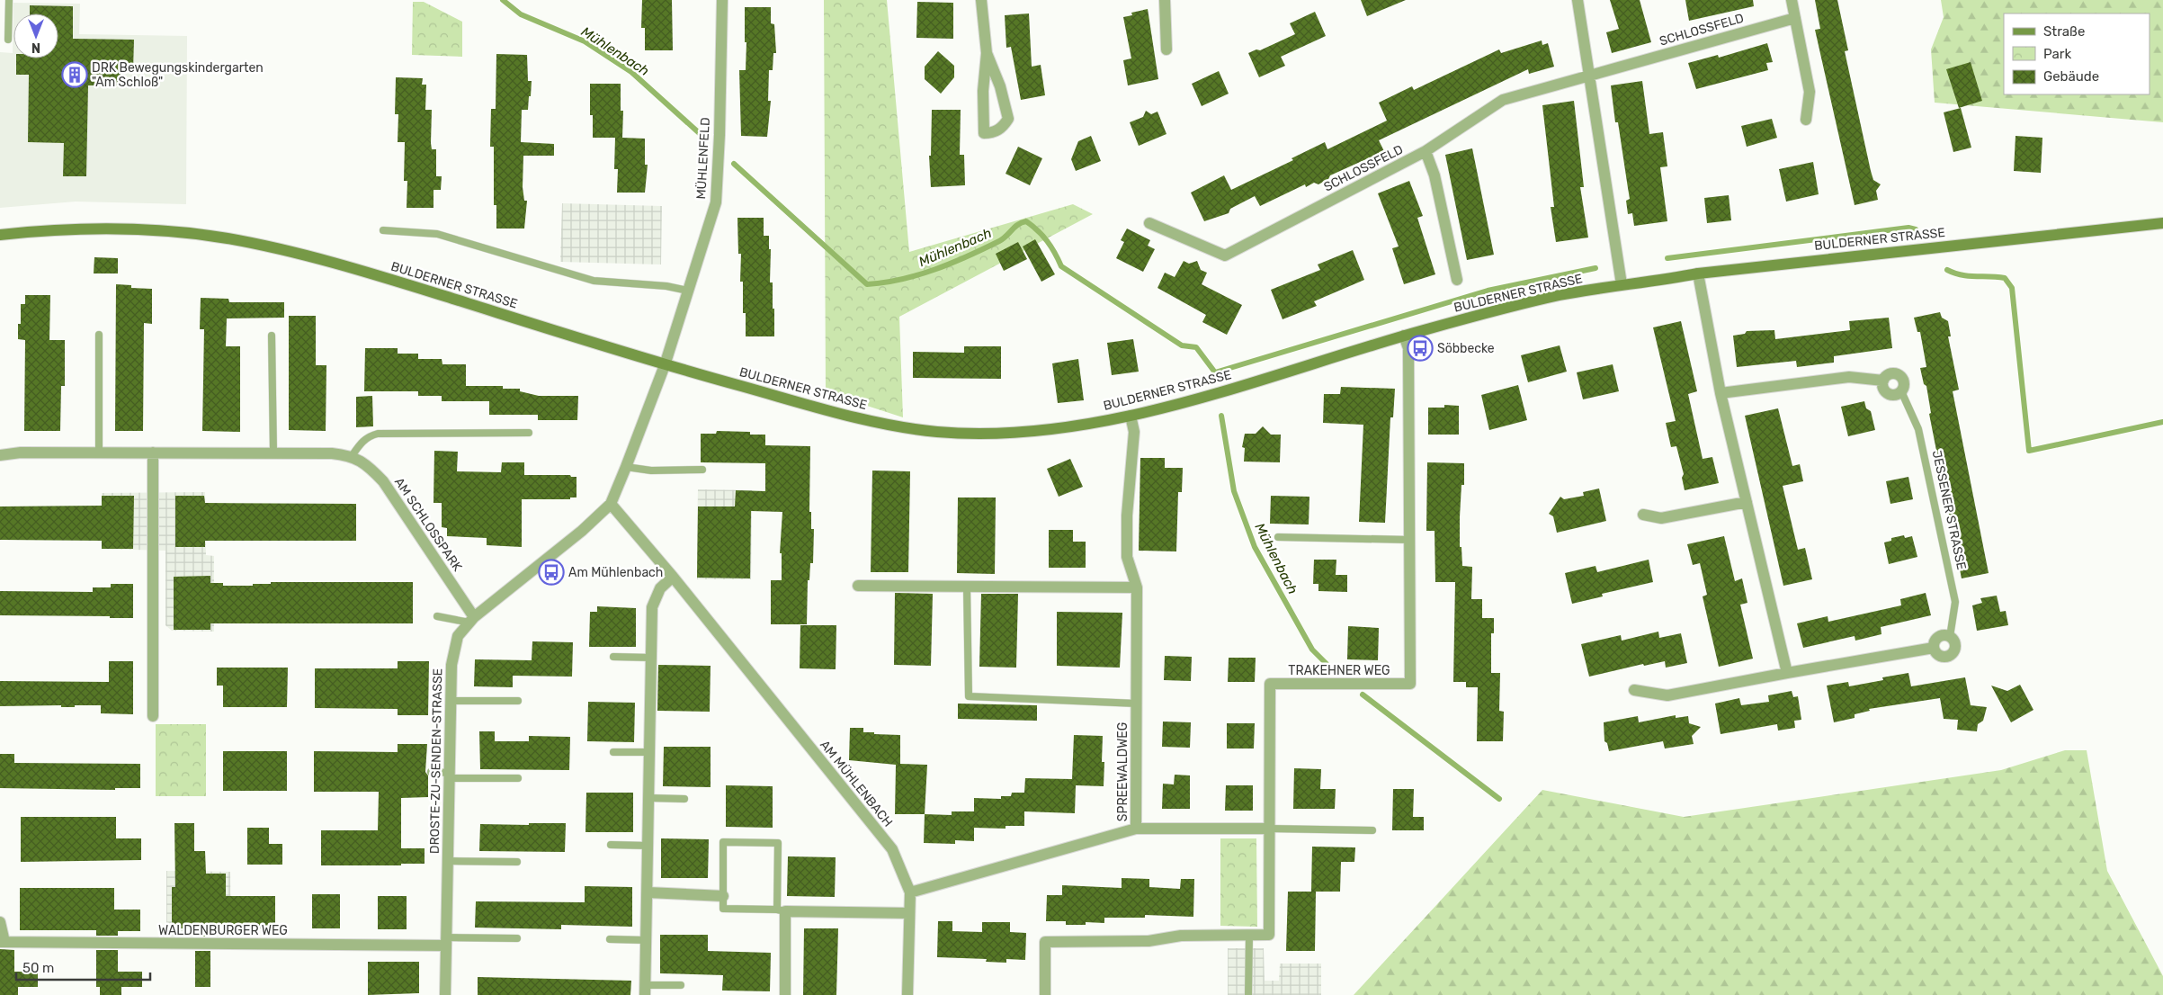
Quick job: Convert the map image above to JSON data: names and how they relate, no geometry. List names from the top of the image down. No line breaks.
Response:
{"streets":{"street":["SCHLOSSFELD","MÜHLENFELD","BULDERNER STRASSE","JESSENER STRASSE","AM SCHLOSSPARK","TRAKEHNER WEG","DROSTE-ZU-SENDEN-STRASSE","SPREEWALDWEG","AM MÜHLENBACH","WALDENBURGER WEG"]},"crossings":[["MÜHLENFELD","BULDERNER STRASSE"],["MÜHLENFELD","DROSTE-ZU-SENDEN-STRASSE"],["BULDERNER STRASSE","TRAKEHNER WEG"],["BULDERNER STRASSE","DROSTE-ZU-SENDEN-STRASSE"],["BULDERNER STRASSE","SPREEWALDWEG"],["AM SCHLOSSPARK","DROSTE-ZU-SENDEN-STRASSE"],["DROSTE-ZU-SENDEN-STRASSE","AM MÜHLENBACH"],["DROSTE-ZU-SENDEN-STRASSE","WALDENBURGER WEG"],["SPREEWALDWEG","AM MÜHLENBACH"]],"water":["Mühlenbach"],"places":{"building":["DRK Bewegungskindergarten \"Am Schloß\""],"bus stop":["Söbbecke","Am Mühlenbach"]},"legend":["Straße","Park","Gebäude"],"scale_bar":"50 m","north":"bottom"}
